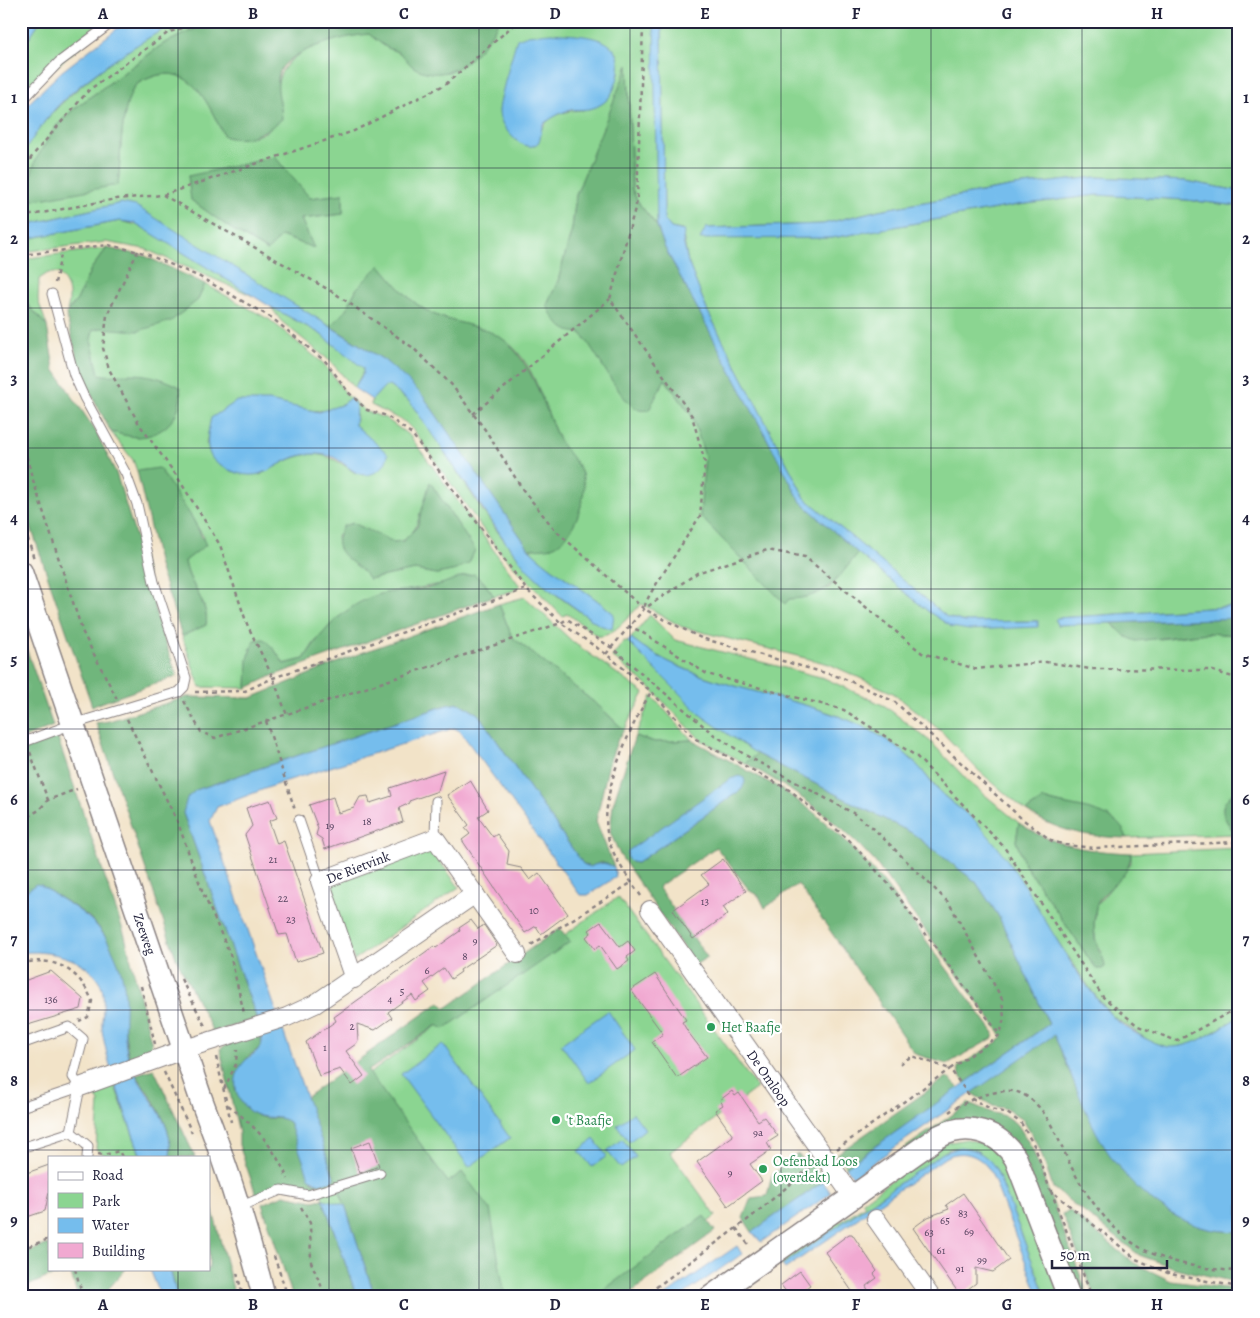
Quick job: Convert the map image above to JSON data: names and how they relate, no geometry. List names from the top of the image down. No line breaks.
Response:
{"streets":{"street":["De Rietvink","Zeeweg","De Omloop"]},"places":["Het Baafje","'t Baafje","Oefenbad Loos (overdekt)"],"house_numbers":["18","19","21","22","13","10","23","9","8","6","5","136","4","2","1","9a","9","83","65","69","63","61","99","91"],"legend":["Road","Park","Water","Building"],"scale_bar":"50 m","grid":{"columns":["A","B","C","D","E","F","G","H"],"rows":["1","2","3","4","5","6","7","8","9"]}}
